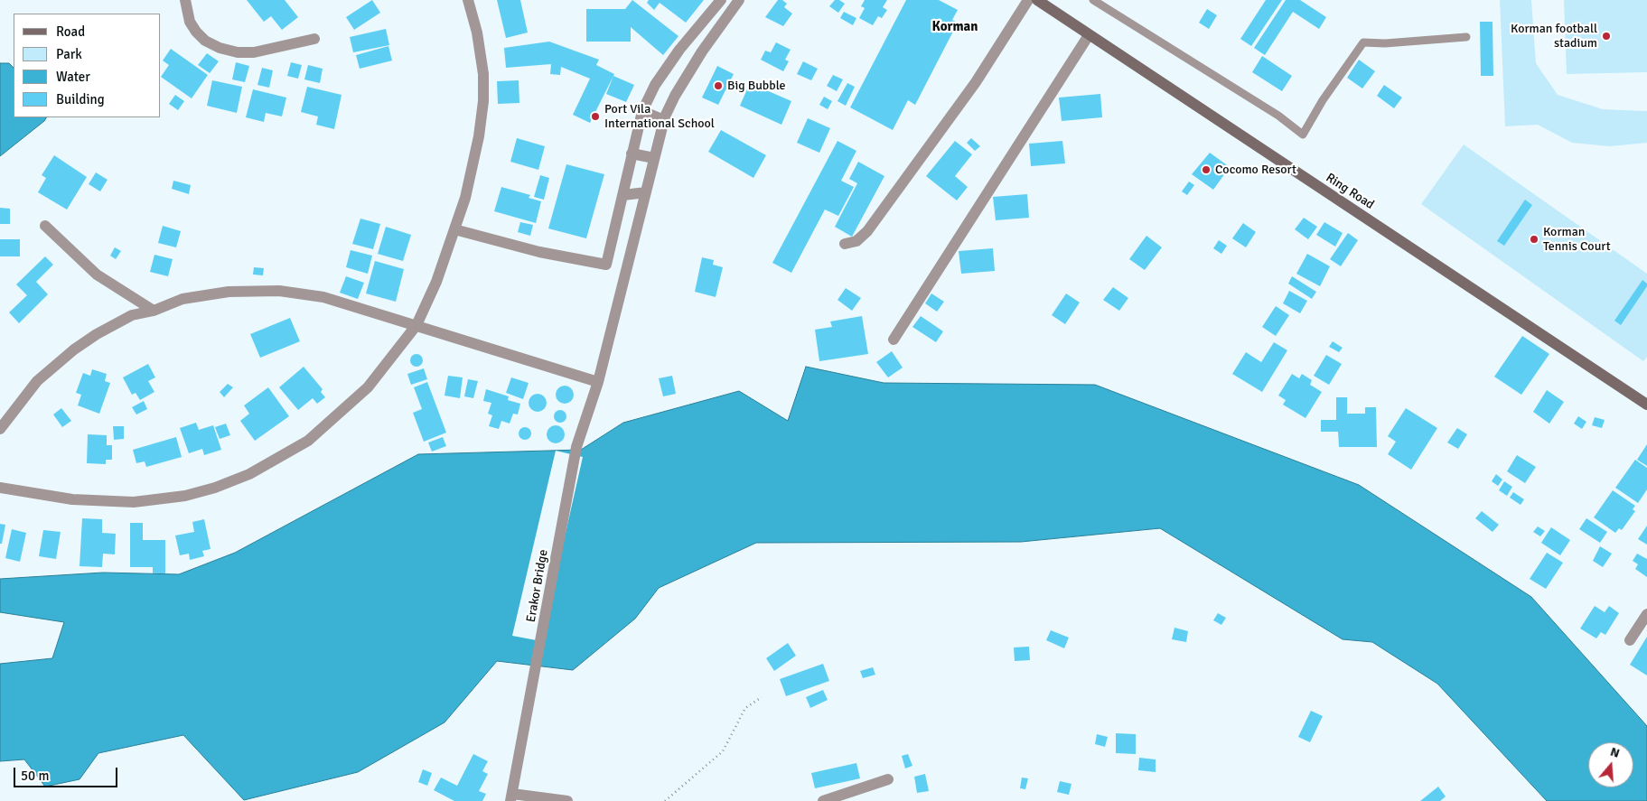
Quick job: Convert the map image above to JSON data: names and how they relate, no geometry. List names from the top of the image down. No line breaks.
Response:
{"streets":{"main road":["Ring Road"],"street":["Erakor Bridge"]},"districts":["Korman"],"places":["Korman football stadium","Big Bubble","Port Vila International School","Cocomo Resort","Korman Tennis Court"],"legend":["Road","Park","Water","Building"],"scale_bar":"50 m","north":"top"}
